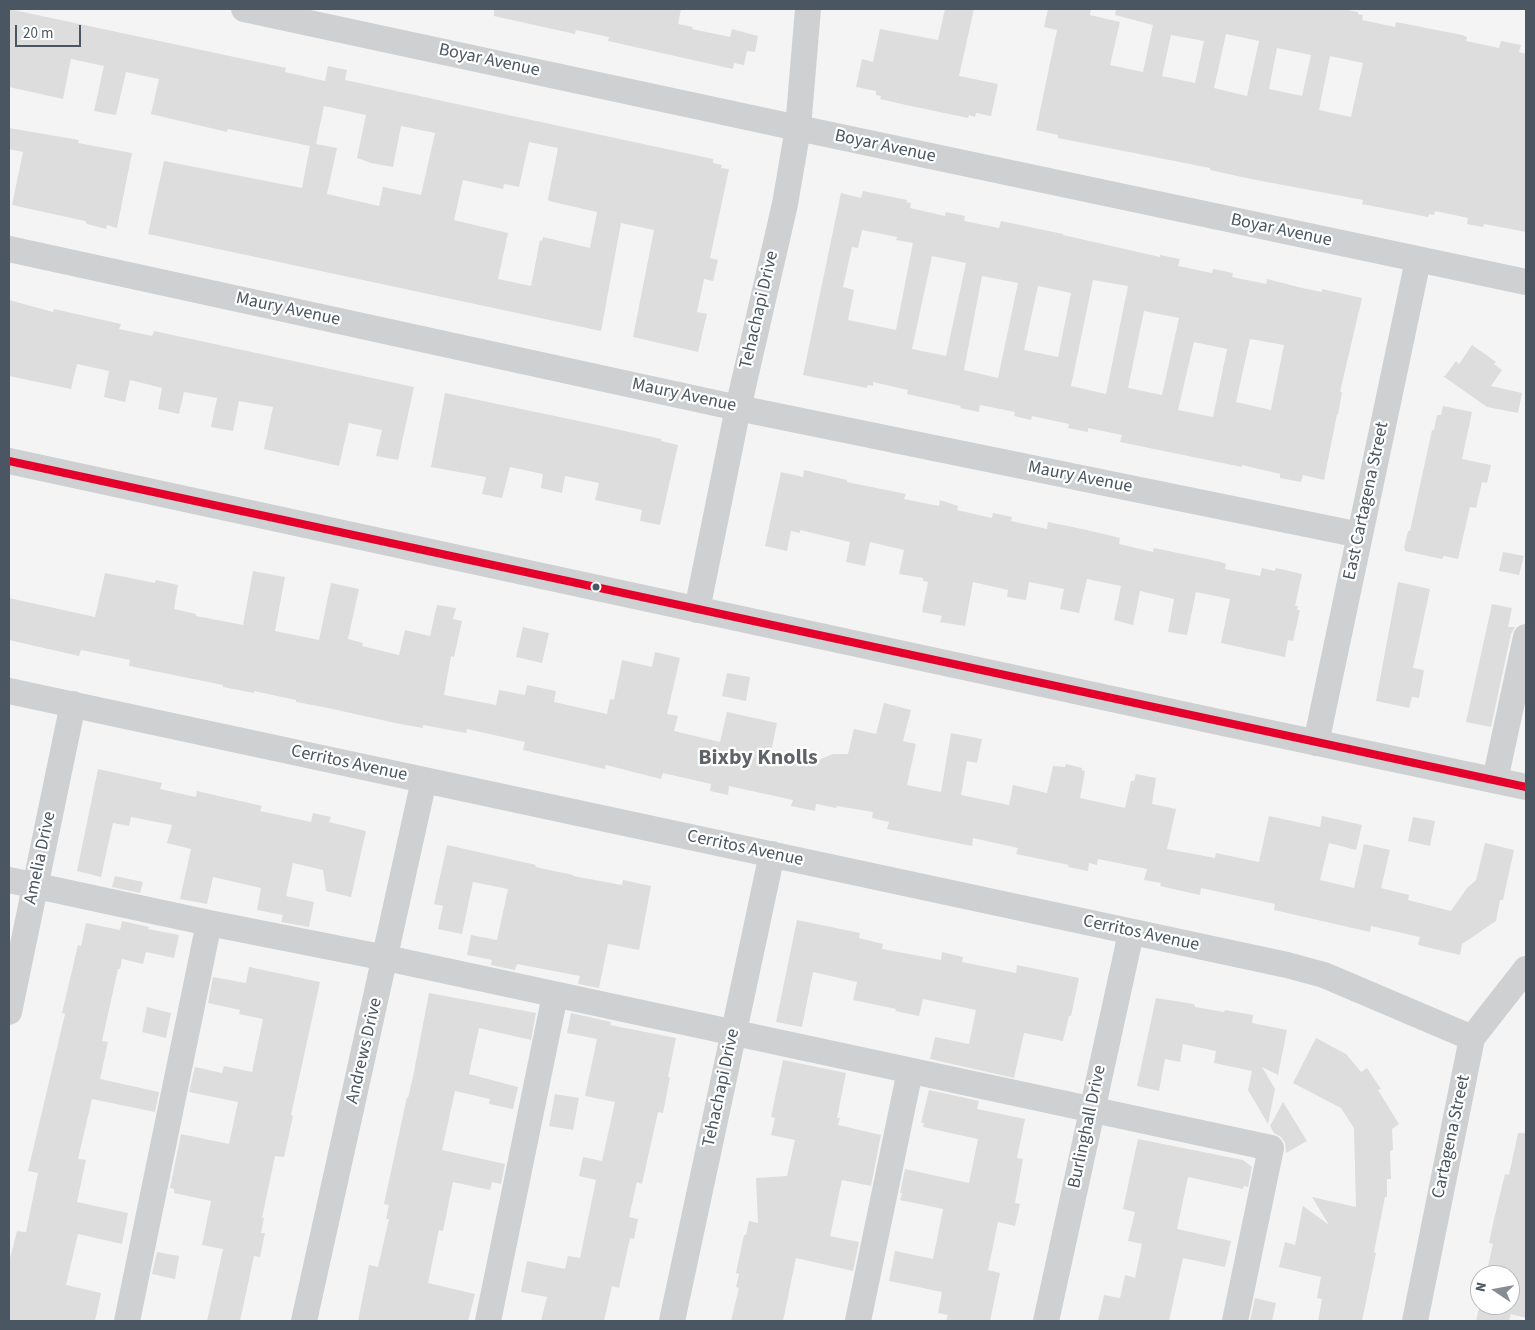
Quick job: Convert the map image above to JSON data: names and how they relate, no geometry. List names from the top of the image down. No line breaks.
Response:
{"streets":{"street":["Boyar Avenue","Maury Avenue","Tehachapi Drive","East Cartagena Street","Cerritos Avenue","Amelia Drive","Andrews Drive","Burlinghall Drive","Cartagena Street"]},"crossings":[["Boyar Avenue","Tehachapi Drive"],["Boyar Avenue","East Cartagena Street"],["Maury Avenue","Tehachapi Drive"],["Maury Avenue","East Cartagena Street"],["Tehachapi Drive","Cerritos Avenue"],["Cerritos Avenue","Amelia Drive"],["Cerritos Avenue","Andrews Drive"],["Cerritos Avenue","Burlinghall Drive"],["Cerritos Avenue","Cartagena Street"]],"districts":["Bixby Knolls"],"scale_bar":"20 m","north":"left"}
